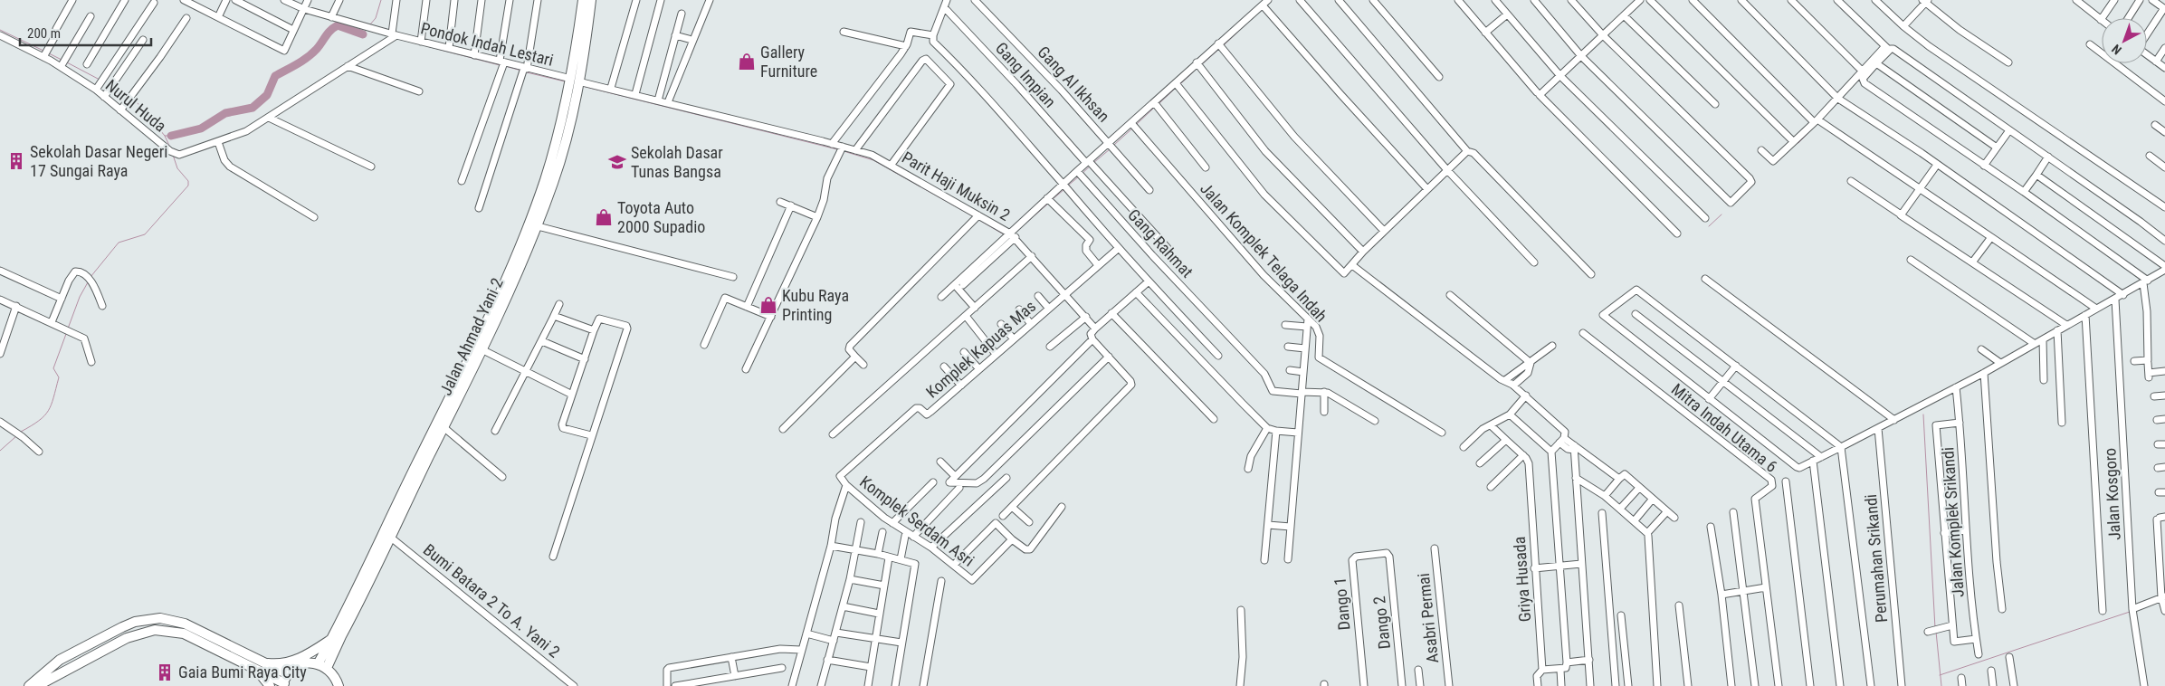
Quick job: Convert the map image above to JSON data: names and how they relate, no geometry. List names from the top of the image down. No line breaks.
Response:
{"streets":{"highway":["Jalan Ahmad Yani 2"],"street":["Pondok Indah Lestari","Gang Impian","Gang Al Ikhsan","Nurul Huda","Parit Haji Muksin 2","Gang Rahmat","Jalan Komplek Telaga Indah","Komplek Kapuas Mas","Mitra Indah Utama 6","Jalan Kosgoro","Komplek Serdam Asri","Jalan Komplek Srikandi","Perumahan Srikandi","Griya Husada","Bumi Batara 2 To A. Yani 2","Dango 1","Asabri Permai","Dango 2"]},"crossings":[["Pondok Indah Lestari","Nurul Huda"],["Pondok Indah Lestari","Parit Haji Muksin 2"],["Pondok Indah Lestari","Jalan Ahmad Yani 2"],["Gang Impian","Parit Haji Muksin 2"],["Gang Al Ikhsan","Parit Haji Muksin 2"],["Parit Haji Muksin 2","Gang Rahmat"],["Parit Haji Muksin 2","Jalan Komplek Telaga Indah"],["Parit Haji Muksin 2","Jalan Ahmad Yani 2"],["Jalan Ahmad Yani 2","Bumi Batara 2 To A. Yani 2"],["Komplek Kapuas Mas","Komplek Serdam Asri"],["Dango 1","Dango 2"]],"places":{"shop":["Gallery Furniture","Toyota Auto 2000 Supadio","Kubu Raya Printing"],"building":["Sekolah Dasar Negeri 17 Sungai Raya","Gaia Bumi Raya City"],"school or university":["Sekolah Dasar Tunas Bangsa"]},"scale_bar":"200 m","north":"bottom left"}
